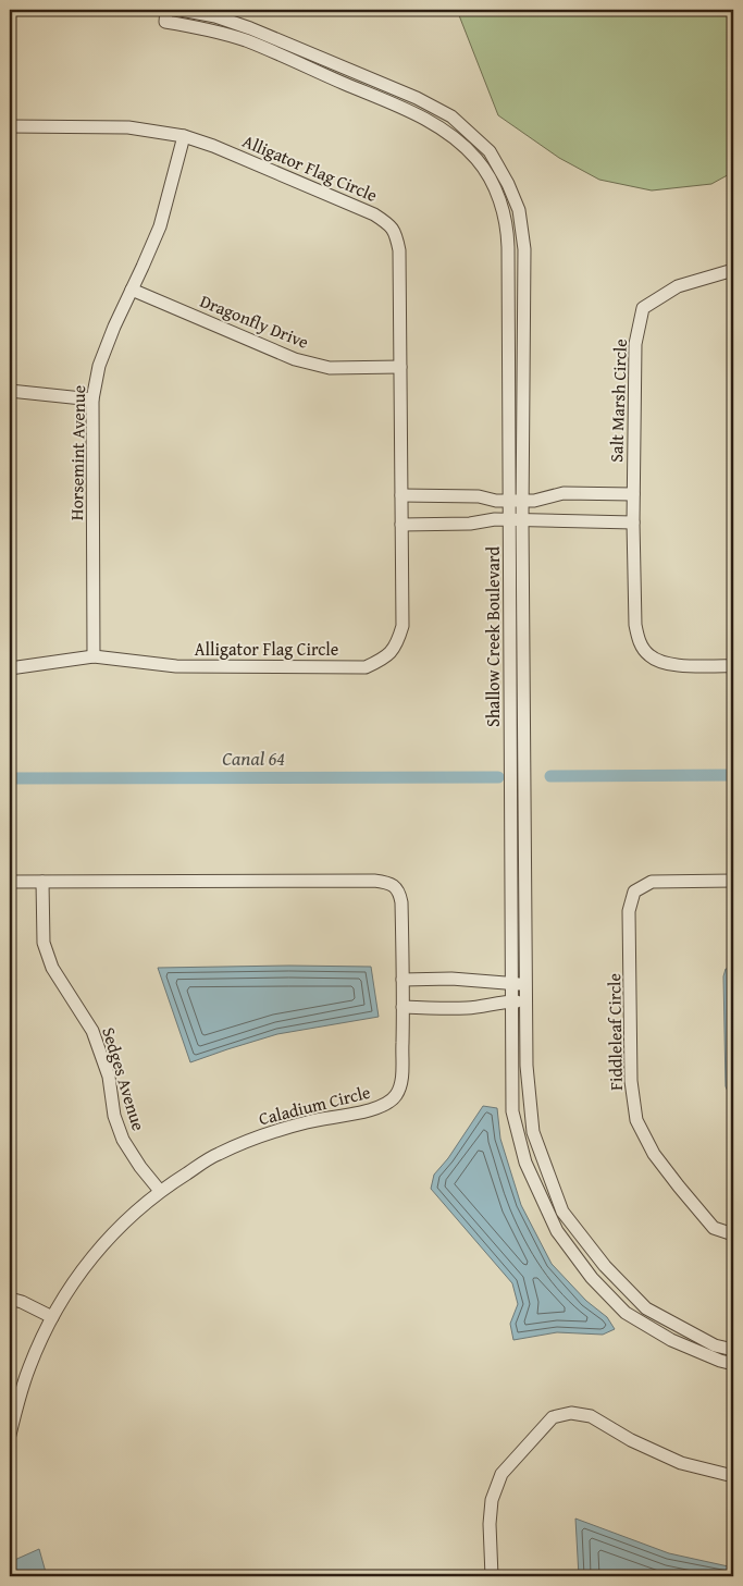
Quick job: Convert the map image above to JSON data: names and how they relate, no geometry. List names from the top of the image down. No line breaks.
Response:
{"streets":{"street":["Alligator Flag Circle","Dragonfly Drive","Salt Marsh Circle","Horsemint Avenue","Shallow Creek Boulevard","Fiddleleaf Circle","Sedges Avenue","Caladium Circle"]},"crossings":[["Alligator Flag Circle","Dragonfly Drive"],["Alligator Flag Circle","Horsemint Avenue"],["Dragonfly Drive","Horsemint Avenue"],["Sedges Avenue","Caladium Circle"]],"water":["Canal 64"]}
